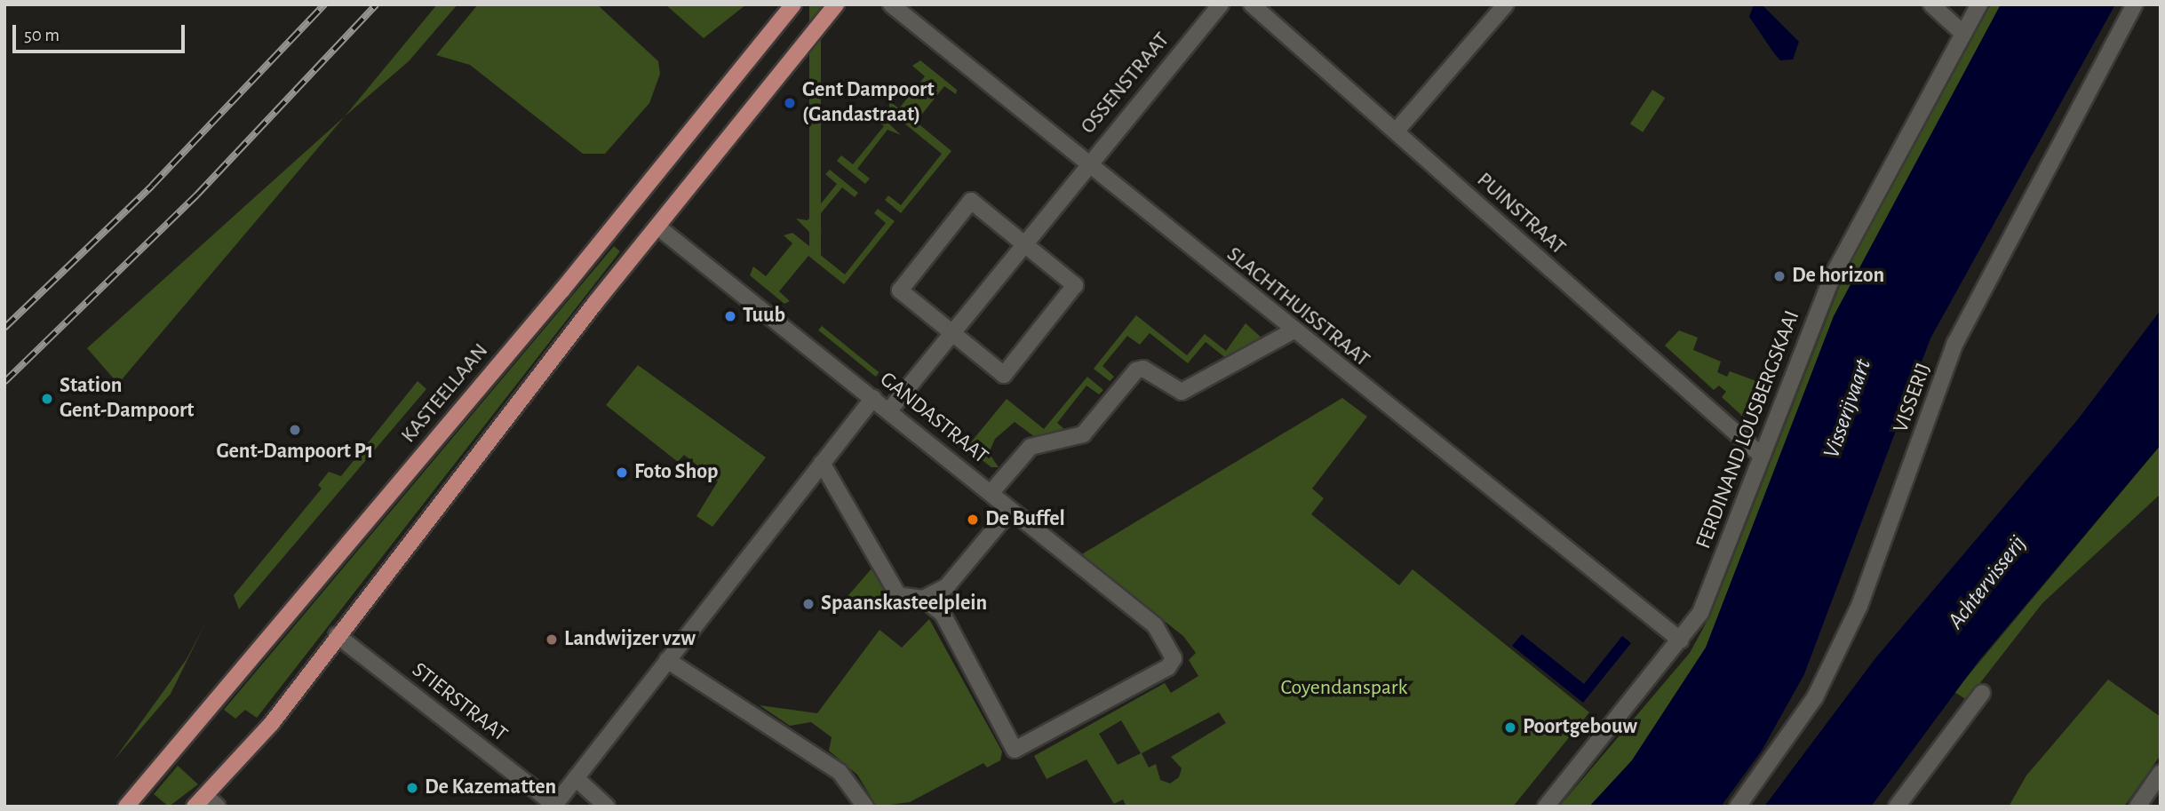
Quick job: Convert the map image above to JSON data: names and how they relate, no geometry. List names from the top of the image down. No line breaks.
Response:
{"streets":{"main road":["KASTEELLAAN"],"street":["OSSENSTRAAT","PUINSTRAAT","SLACHTHUISSTRAAT","VISSERIJ","GANDASTRAAT","FERDINAND LOUSBERGSKAAI","STIERSTRAAT"]},"crossings":[["OSSENSTRAAT","SLACHTHUISSTRAAT"],["OSSENSTRAAT","GANDASTRAAT"],["PUINSTRAAT","FERDINAND LOUSBERGSKAAI"],["SLACHTHUISSTRAAT","FERDINAND LOUSBERGSKAAI"]],"water":["Visserijvaart","Achtervisserij"],"parks":["Coyendanspark"],"places":["Gent Dampoort (Gandastraat)","De horizon","Tuub","Station Gent-Dampoort","Gent-Dampoort P1","Foto Shop","De Buffel","Spaanskasteelplein","Landwijzer vzw","Poortgebouw","De Kazematten"],"scale_bar":"50 m"}
